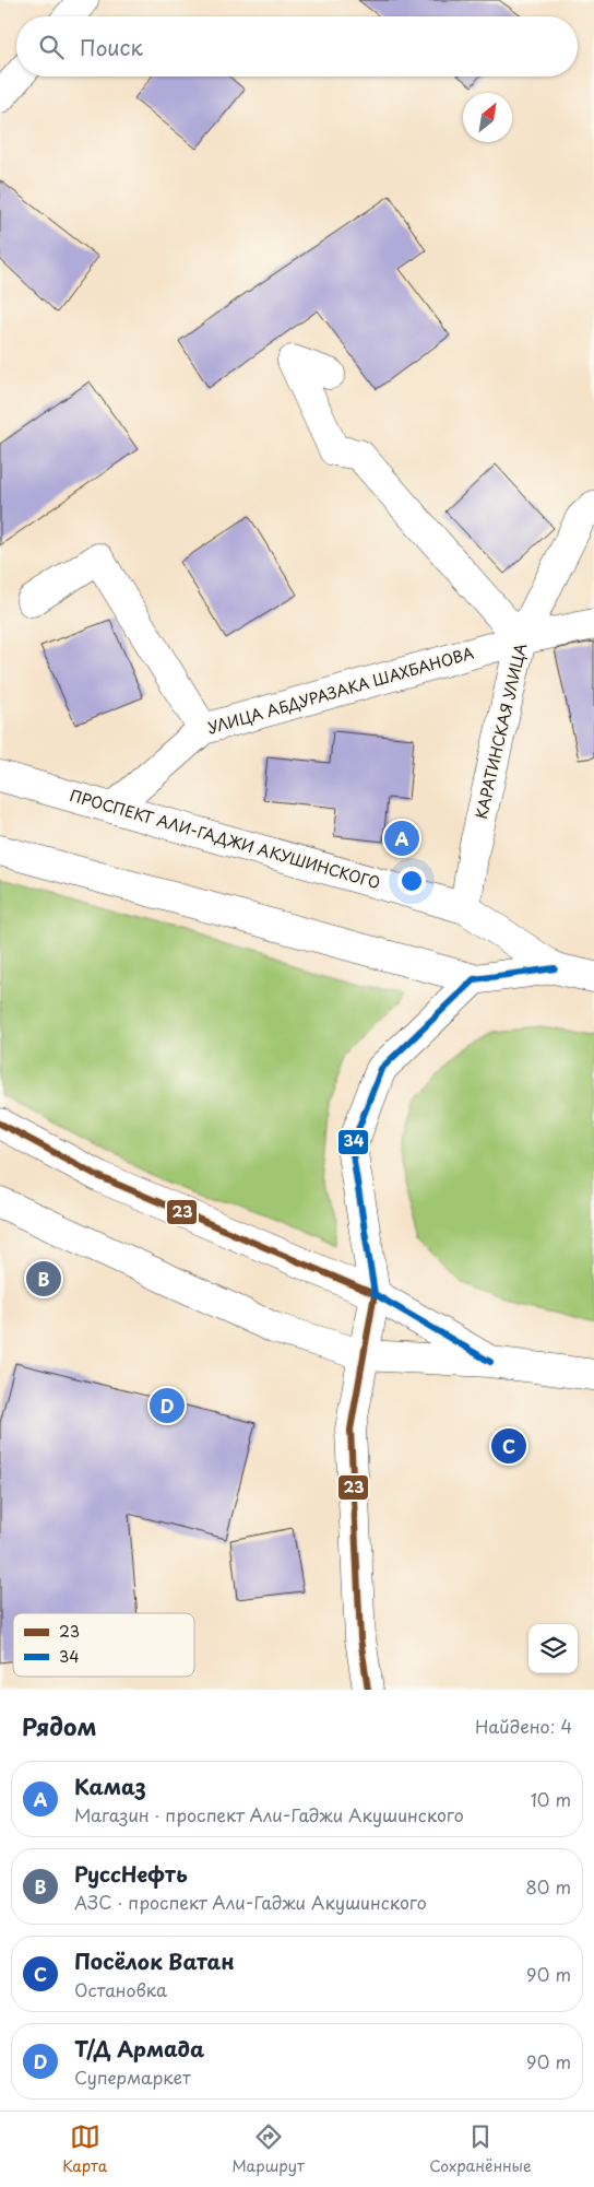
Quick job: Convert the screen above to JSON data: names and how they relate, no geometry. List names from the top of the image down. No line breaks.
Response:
{"streets":{"main road":["УЛИЦА АБДУРАЗАКА ШАХБАНОВА","КАРАТИНСКАЯ УЛИЦА","ПРОСПЕКТ АЛИ-ГАДЖИ АКУШИНСКОГО"]},"crossings":[["УЛИЦА АБДУРАЗАКА ШАХБАНОВА","КАРАТИНСКАЯ УЛИЦА"],["УЛИЦА АБДУРАЗАКА ШАХБАНОВА","ПРОСПЕКТ АЛИ-ГАДЖИ АКУШИНСКОГО"],["КАРАТИНСКАЯ УЛИЦА","ПРОСПЕКТ АЛИ-ГАДЖИ АКУШИНСКОГО"]],"lines":["transit line 34","transit line 23"],"legend":["23","34"],"north":"top right","page":{"search":"Поиск","pins":["A","B","D","C"],"heading":["Рядом","Найдено: 4"],"list":[{"mark":"A","name":"Камаз","note":"Магазин · проспект Али-Гаджи Акушинского","value":"10 m"},{"mark":"B","name":"РуссНефть","note":"АЗС · проспект Али-Гаджи Акушинского","value":"80 m"},{"mark":"C","name":"Посёлок Ватан","note":"Остановка","value":"90 m"},{"mark":"D","name":"Т/Д Армада","note":"Супермаркет","value":"90 m"}],"nav":["Карта","Маршрут","Сохранённые"]}}
